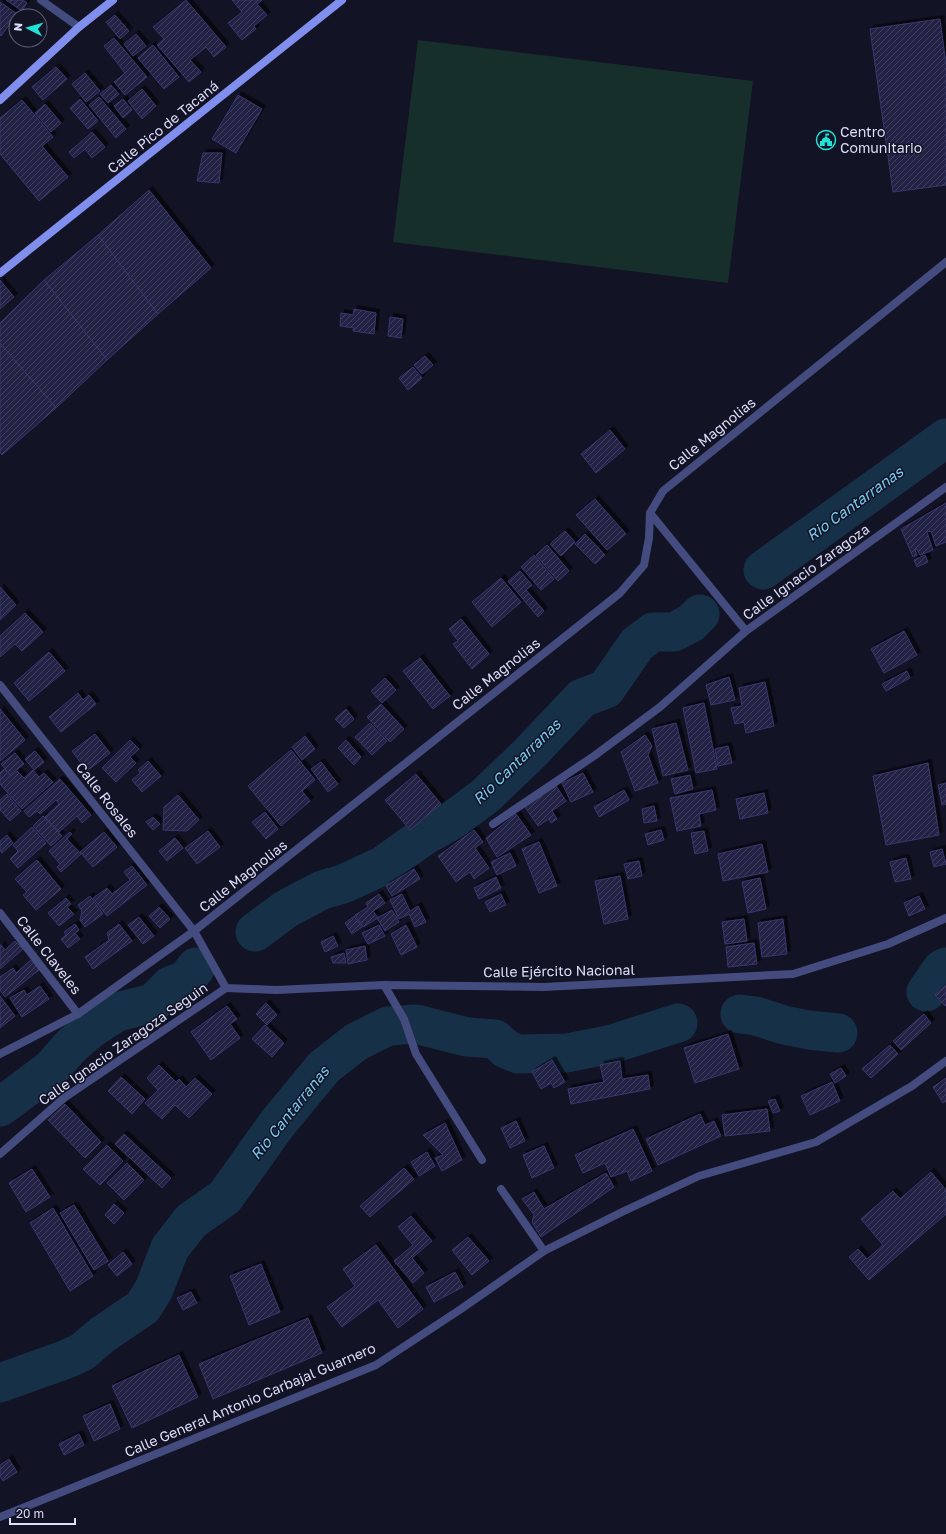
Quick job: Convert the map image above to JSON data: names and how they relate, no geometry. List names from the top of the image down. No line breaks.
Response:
{"streets":{"street":["Calle Pico de Tacaná","Calle Magnolias","Calle Ignacio Zaragoza","Calle Rosales","Calle Claveles","Calle Ejército Nacional","Calle Ignacio Zaragoza Seguin","Calle General Antonio Carbajal Guarnero"]},"crossings":[["Calle Magnolias","Calle Ignacio Zaragoza"],["Calle Magnolias","Calle Rosales"],["Calle Magnolias","Calle Claveles"],["Calle Ejército Nacional","Calle Ignacio Zaragoza Seguin"]],"water":["Rio Cantarranas"],"places":{"public building":["Centro Comunitario"]},"scale_bar":"20 m","north":"left"}
